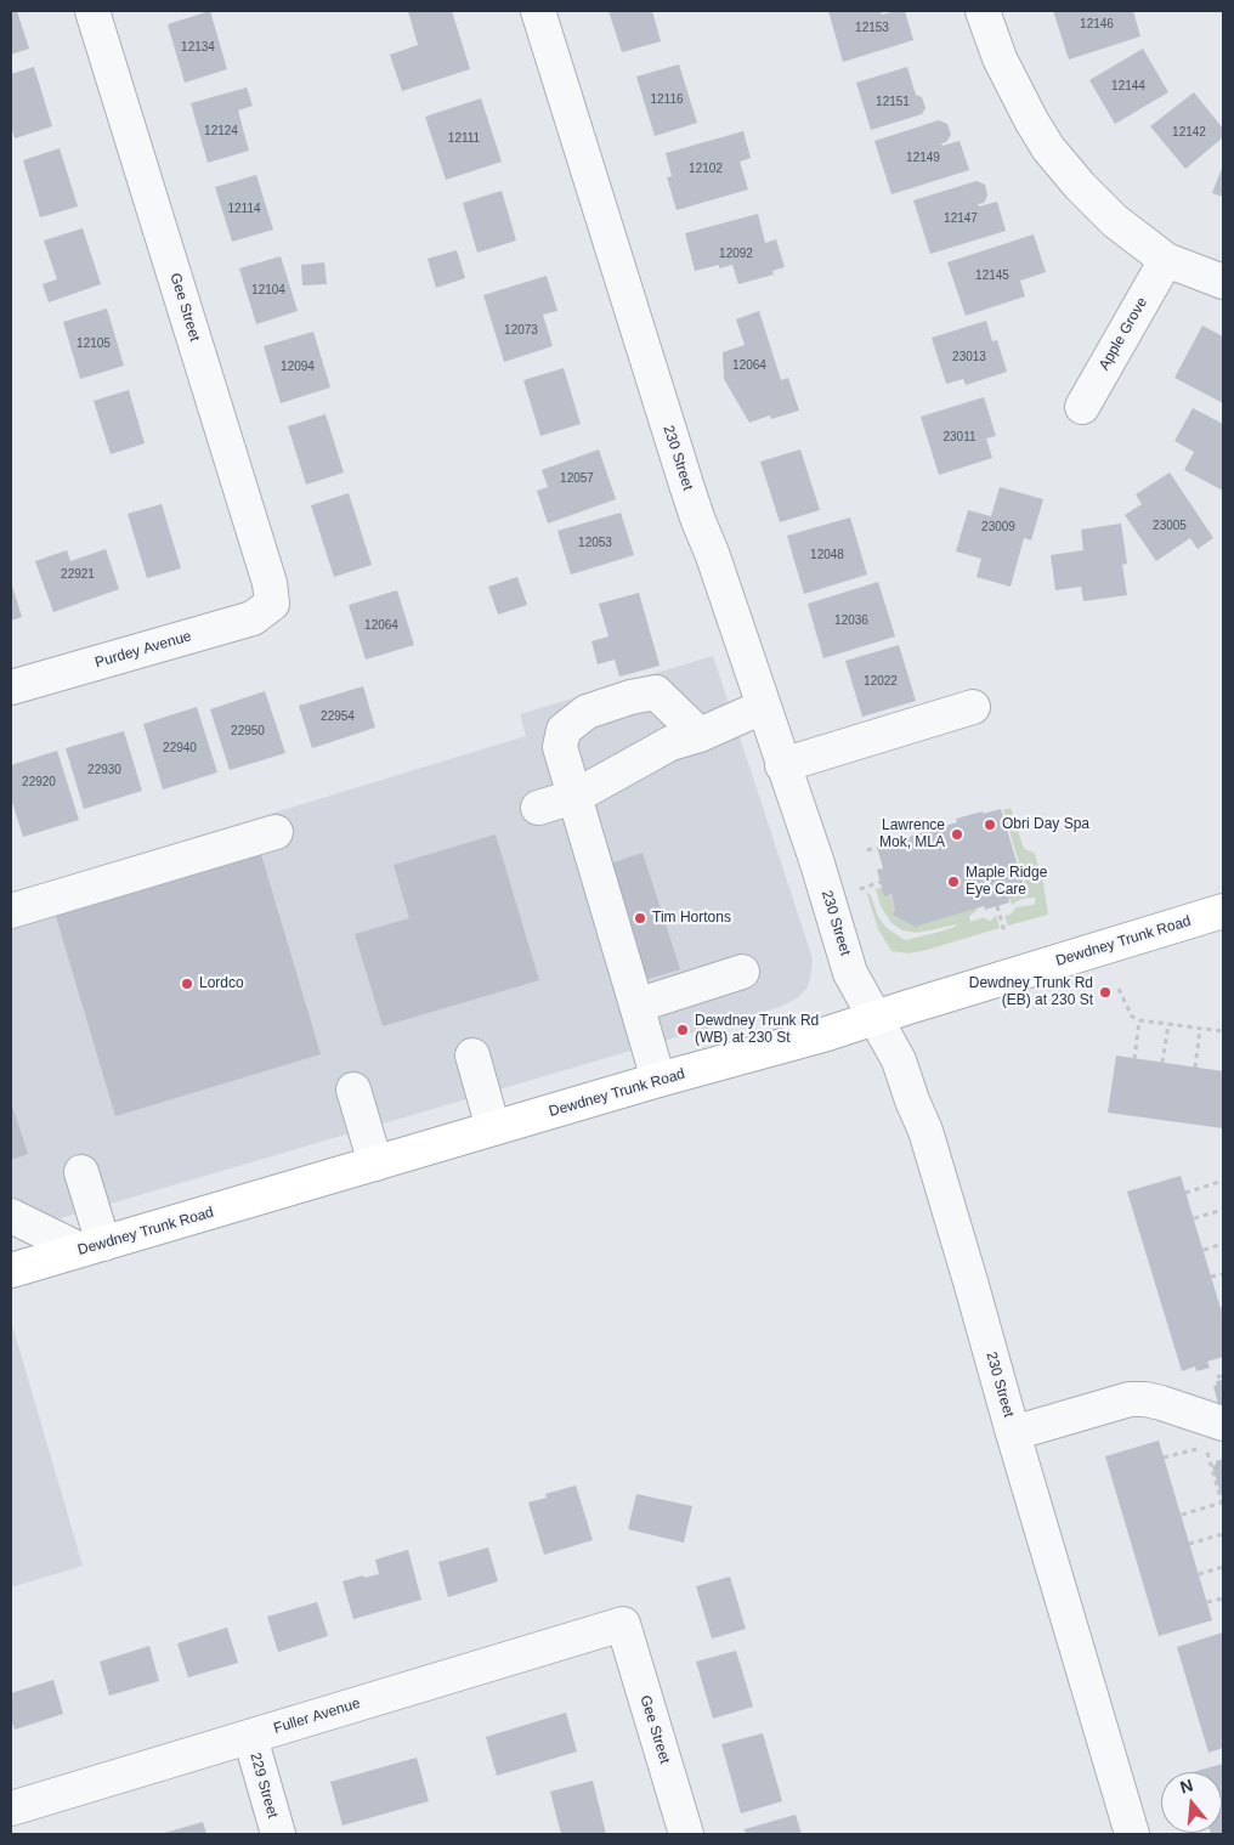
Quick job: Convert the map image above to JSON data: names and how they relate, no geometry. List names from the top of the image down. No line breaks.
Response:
{"streets":{"main road":["Dewdney Trunk Road"],"street":["Gee Street","Apple Grove","230 Street","Purdey Avenue","Fuller Avenue","229 Street"]},"crossings":[["Gee Street","Purdey Avenue"],["Gee Street","Fuller Avenue"],["230 Street","Dewdney Trunk Road"],["Fuller Avenue","229 Street"]],"places":["Obri Day Spa","Lawrence Mok, MLA","Maple Ridge Eye Care","Tim Hortons","Lordco","Dewdney Trunk Rd (EB) at 230 St","Dewdney Trunk Rd (WB) at 230 St"],"house_numbers":["12146","12153","12134","12144","12116","12151","12124","12142","12111","12149","12102","12114","12147","12092","12145","12104","12073","12105","23013","12064","12094","23011","12057","23005","23009","12053","12048","22921","12036","12064","12022","22954","22950","22940","22930","22920"],"north":"top"}
